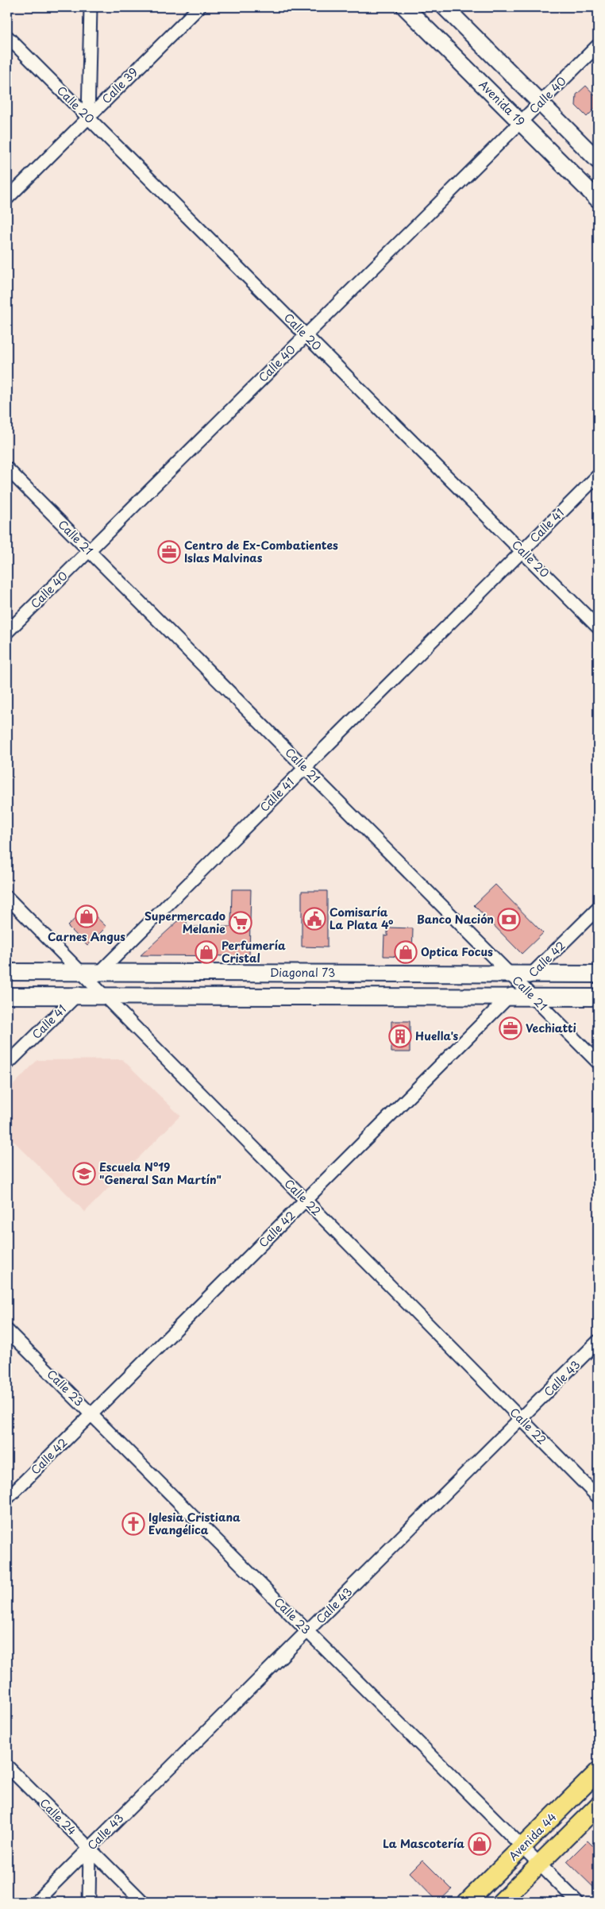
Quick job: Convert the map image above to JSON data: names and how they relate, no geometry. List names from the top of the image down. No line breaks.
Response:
{"streets":{"main road":["Avenida 19","Diagonal 73","Avenida 44"],"street":["Calle 39","Calle 40","Calle 20","Calle 41","Calle 21","Calle 42","Calle 22","Calle 43","Calle 23","Calle 24"]},"crossings":[["Calle 39","Calle 20"],["Calle 40","Avenida 19"],["Calle 40","Calle 20"],["Calle 40","Calle 21"],["Calle 20","Calle 41"],["Calle 41","Calle 21"],["Calle 41","Diagonal 73"],["Calle 41","Calle 22"],["Calle 21","Calle 42"],["Calle 21","Diagonal 73"],["Calle 42","Diagonal 73"],["Calle 42","Calle 22"],["Calle 42","Calle 23"],["Diagonal 73","Calle 22"],["Calle 22","Calle 43"],["Calle 43","Calle 23"],["Calle 43","Calle 24"],["Calle 23","Avenida 44"]],"places":{"office":["Centro de Ex-Combatientes Islas Malvinas","Vechiatti"],"shop":["Carnes Angus","Perfumería Cristal","Optica Focus","La Mascotería"],"public building":["Comisaría La Plata 4°"],"bank":["Banco Nación"],"supermarket":["Supermercado Melanie"],"building":["Huella's"],"school or university":["Escuela N°19 \"General San Martín\""],"church":["Iglesia Cristiana Evangélica"]}}
